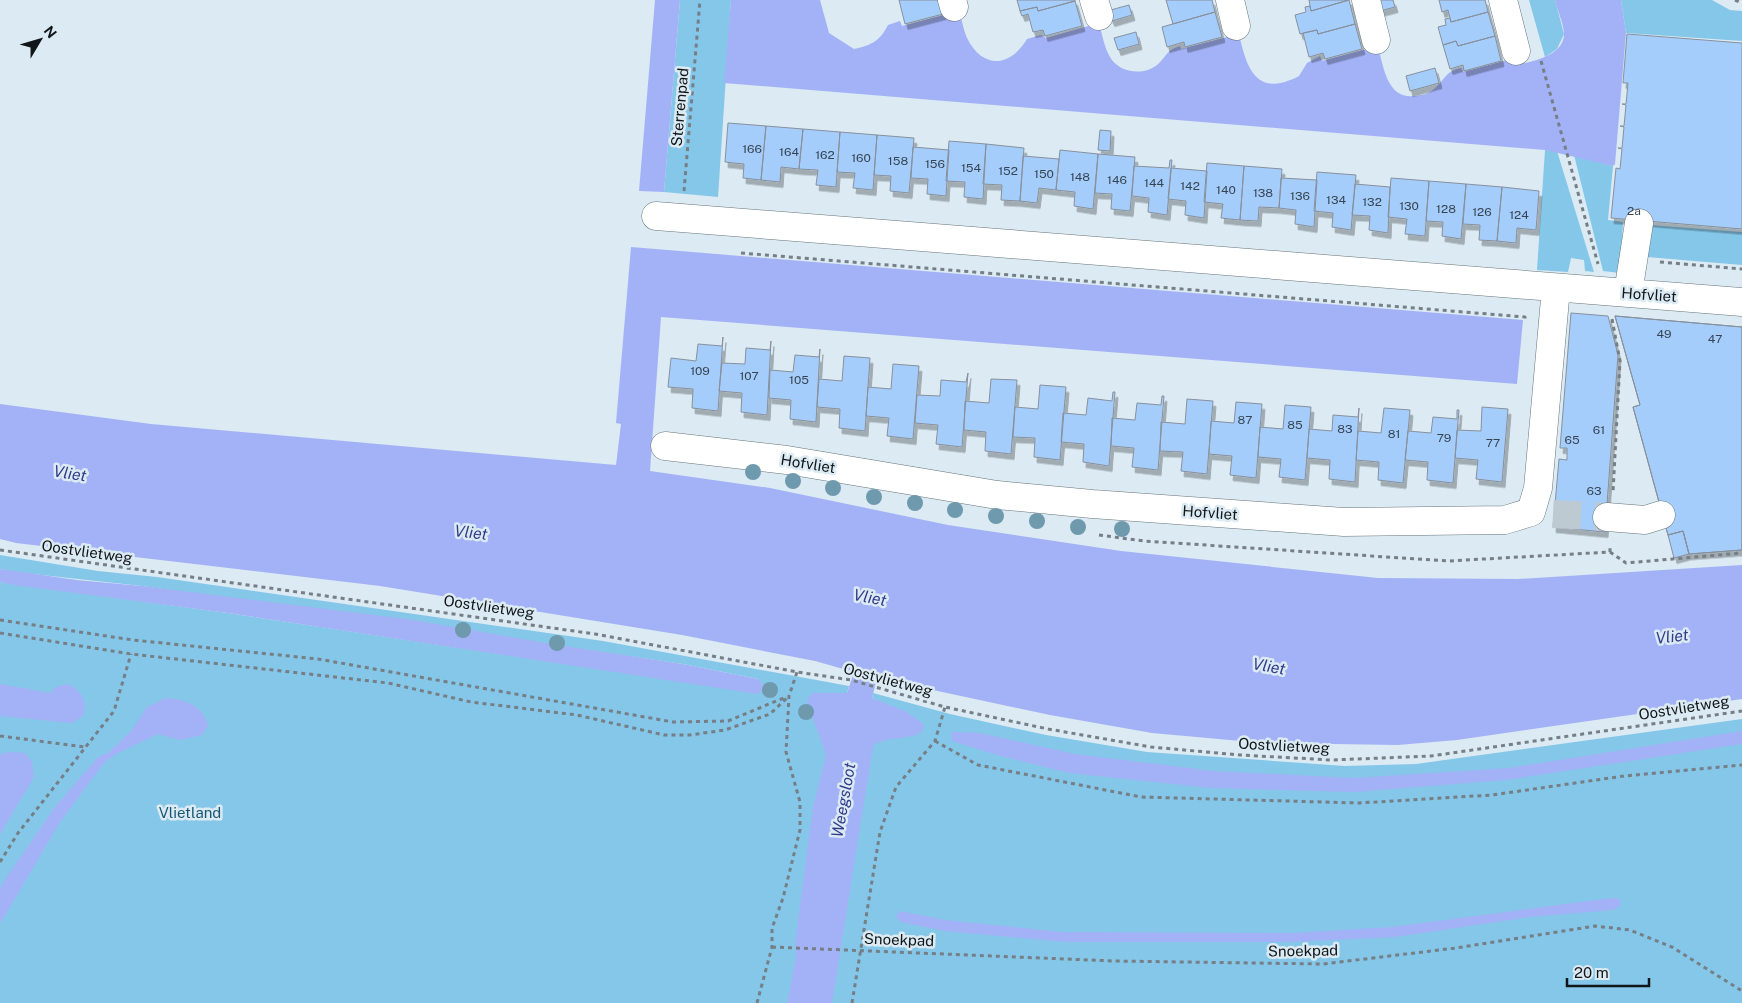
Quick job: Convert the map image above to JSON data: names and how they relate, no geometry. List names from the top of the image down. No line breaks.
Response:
{"streets":{"street":["Hofvliet"],"path":["Sterrenpad","Oostvlietweg","Snoekpad"]},"crossings":[["Sterrenpad","Hofvliet"]],"water":["Vliet","Weegsloot"],"parks":["Vlietland"],"house_numbers":["166","164","162","160","158","156","154","152","150","148","146","144","142","140","138","136","134","132","130","128","2a","126","124","49","47","109","107","105","87","85","83","61","81","79","65","77","63"],"scale_bar":"20 m","north":"top right"}
